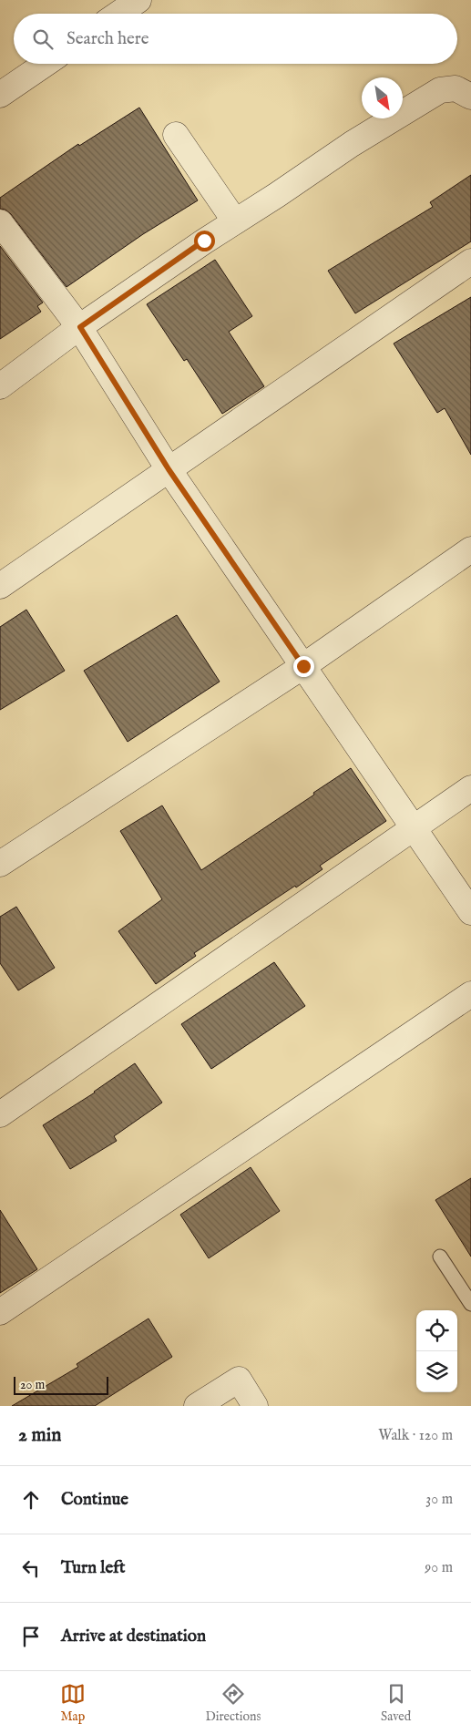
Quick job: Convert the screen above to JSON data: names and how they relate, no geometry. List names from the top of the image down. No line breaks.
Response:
{"scale_bar":"20 m","north":"bottom right","page":{"search":"Search here","scale":"20 m","heading":["2 min","Walk · 120 m"],"list":[["Continue","30 m"],["Turn left","90 m"],"Arrive at destination"],"nav":["Map","Directions","Saved"]}}
